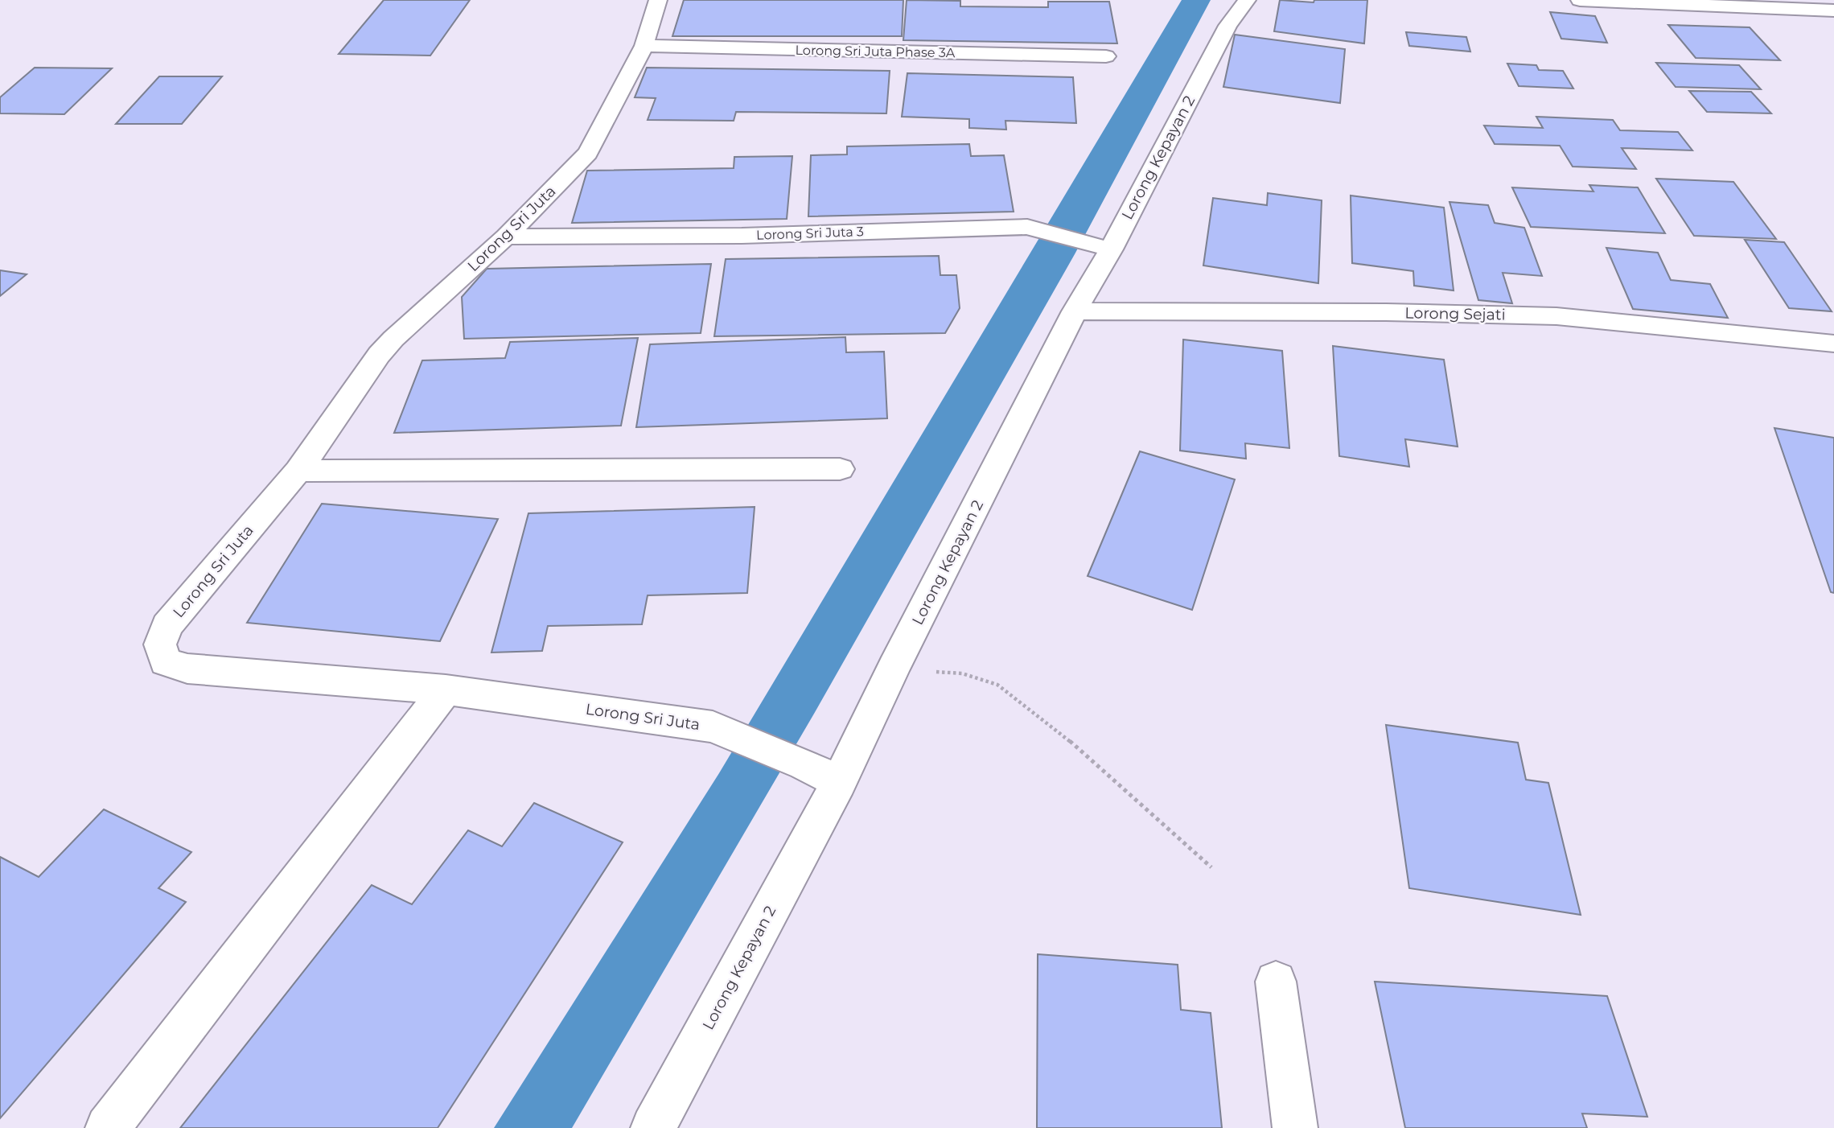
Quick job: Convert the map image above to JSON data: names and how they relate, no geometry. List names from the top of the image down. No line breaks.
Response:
{"streets":{"street":["Lorong Sri Juta Phase 3A","Lorong Kepayan 2","Lorong Sri Juta","Lorong Sri Juta 3","Lorong Sejati"]},"crossings":[["Lorong Sri Juta Phase 3A","Lorong Sri Juta"],["Lorong Kepayan 2","Lorong Sri Juta"],["Lorong Kepayan 2","Lorong Sri Juta 3"],["Lorong Kepayan 2","Lorong Sejati"],["Lorong Sri Juta","Lorong Sri Juta 3"]]}
